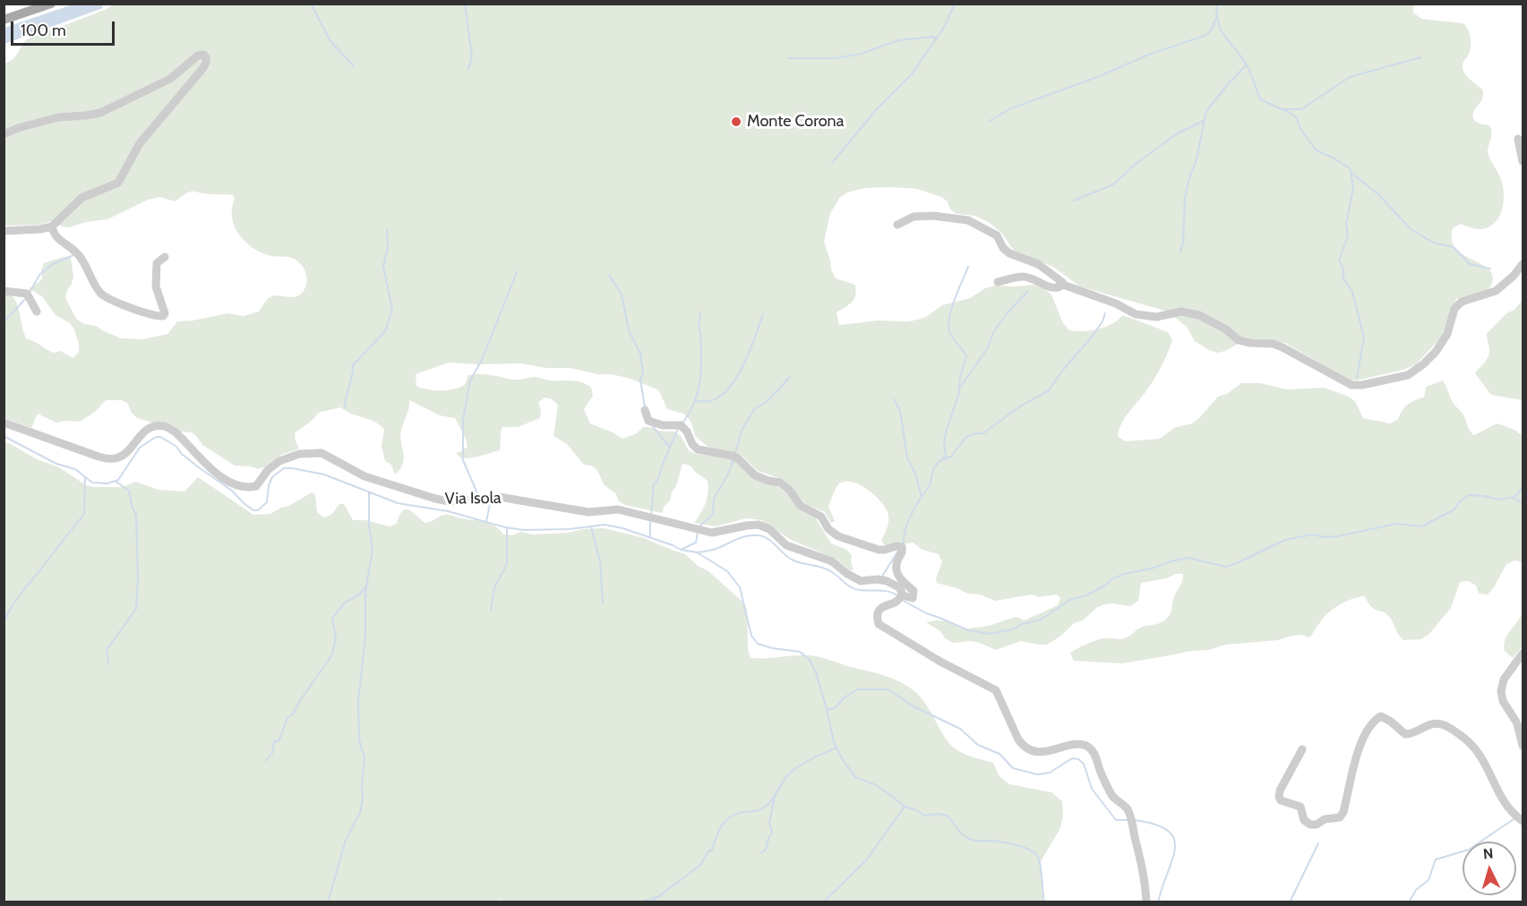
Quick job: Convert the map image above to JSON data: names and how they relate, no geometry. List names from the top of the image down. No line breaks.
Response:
{"streets":{"street":["Via Isola"]},"places":["Monte Corona"],"scale_bar":"100 m","north":"top"}
